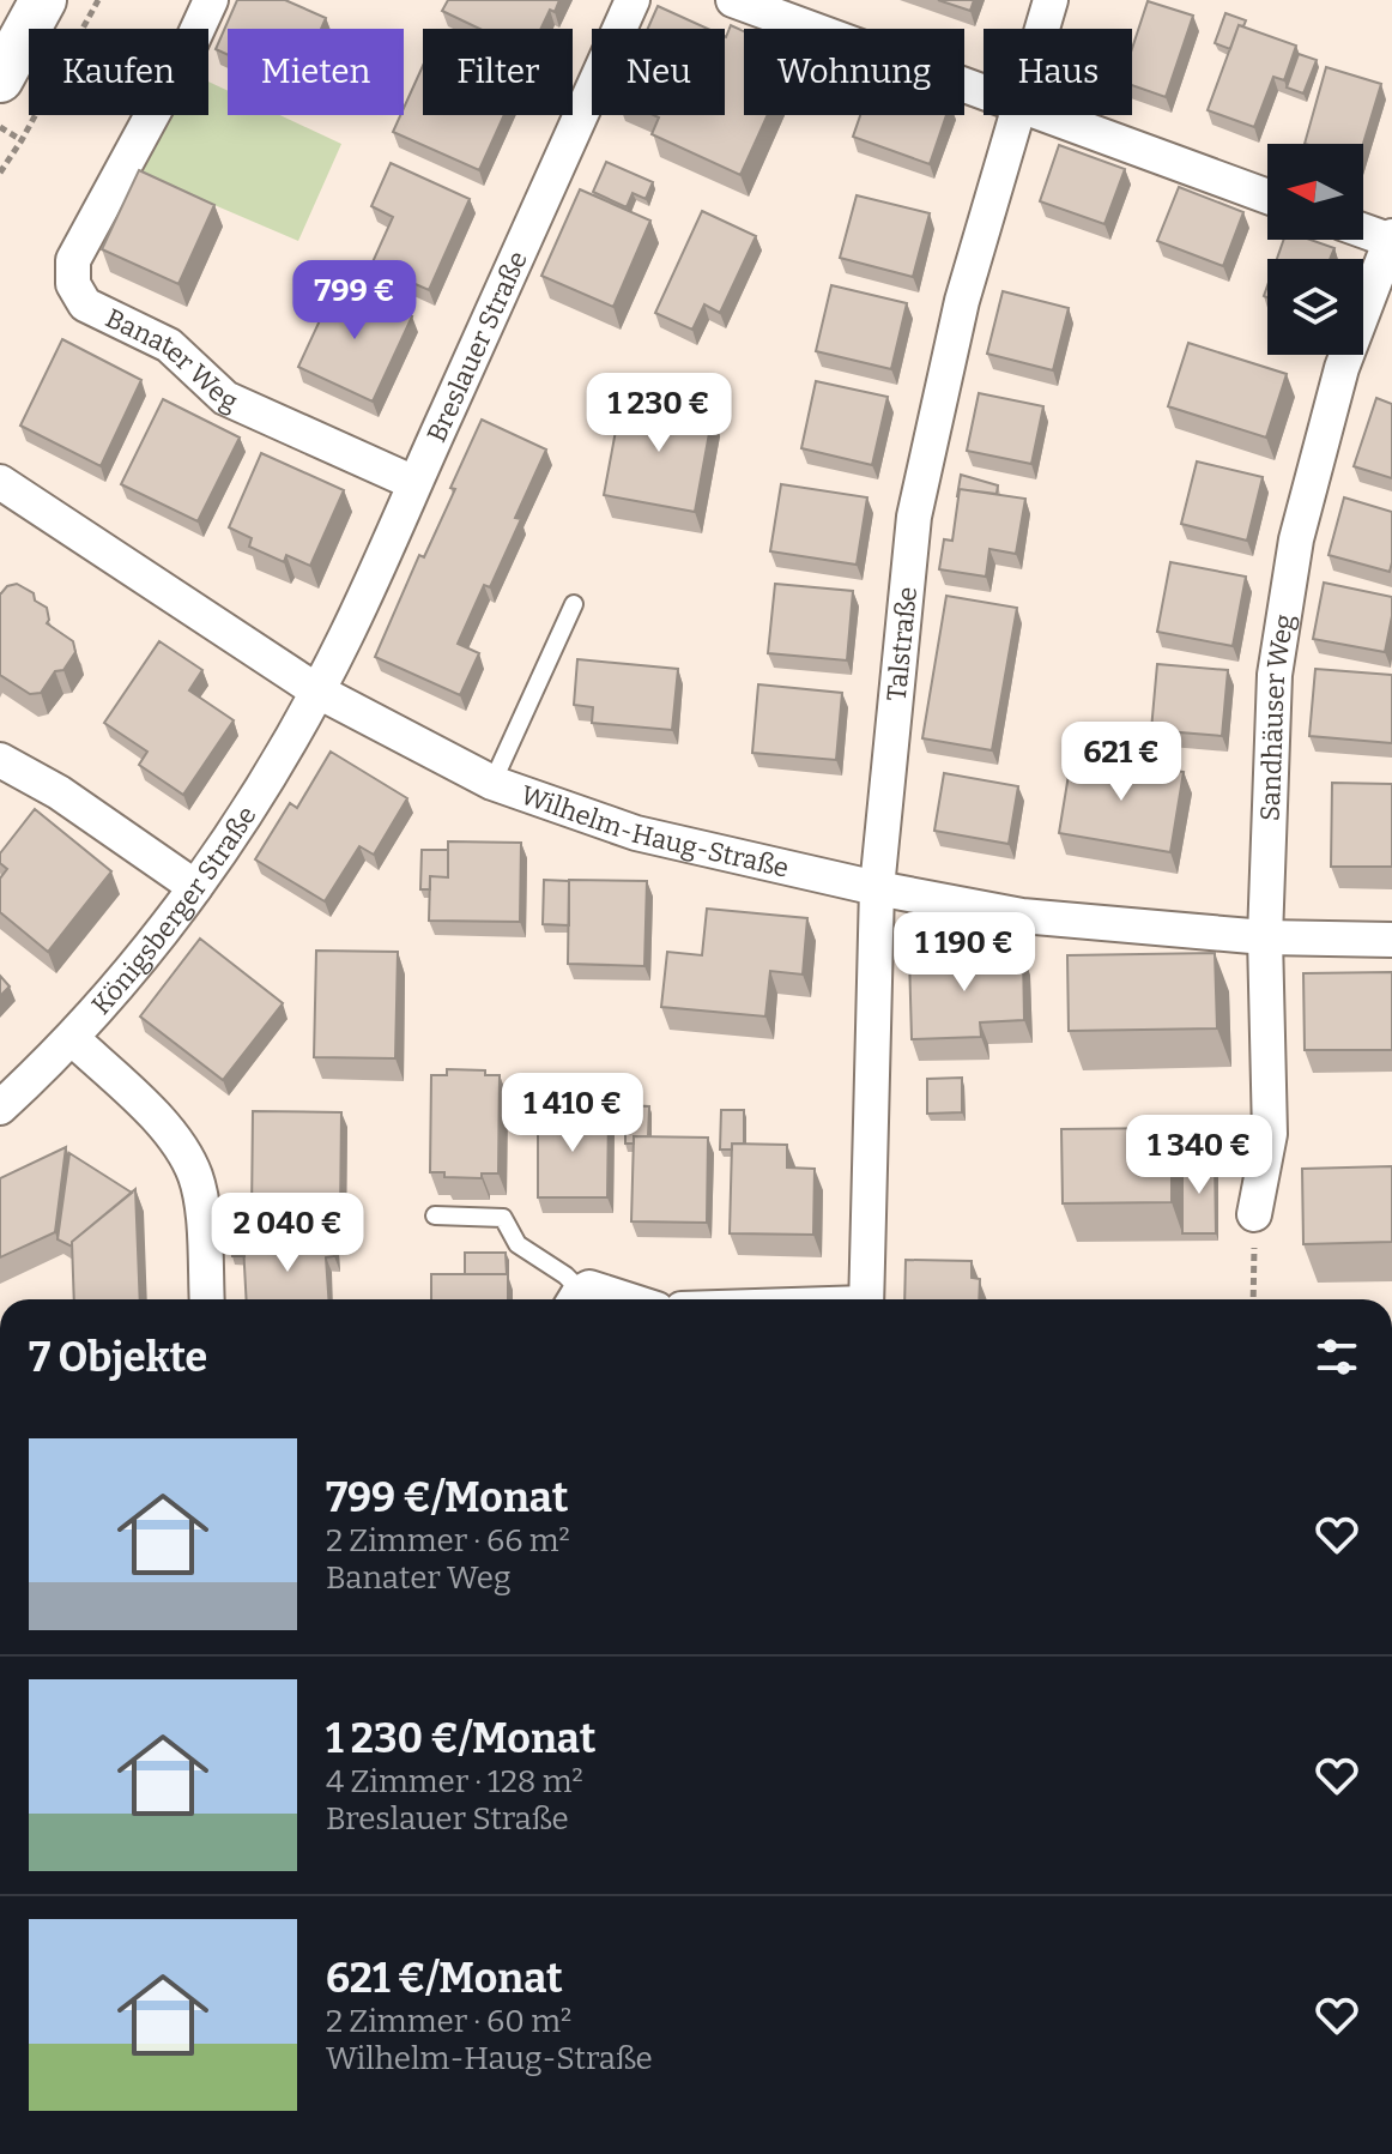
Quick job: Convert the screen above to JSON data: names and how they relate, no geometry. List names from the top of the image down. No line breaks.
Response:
{"streets":{"street":["Breslauer Straße","Banater Weg","Talstraße","Sandhäuser Weg","Wilhelm-Haug-Straße","Königsberger Straße"]},"crossings":[["Breslauer Straße","Banater Weg"],["Breslauer Straße","Wilhelm-Haug-Straße"],["Breslauer Straße","Königsberger Straße"],["Talstraße","Wilhelm-Haug-Straße"],["Sandhäuser Weg","Wilhelm-Haug-Straße"],["Wilhelm-Haug-Straße","Königsberger Straße"]],"north":"left","page":{"chip":["Kaufen","Mieten","Filter","Neu","Wohnung","Haus"],"price":["799 €","1 230 €","621 €","1 190 €","1 410 €","1 340 €","2 040 €"],"heading":"7 Objekte","list":[{"name":"799 €/Monat","note":"2 Zimmer · 66 m² · Banater Weg"},{"name":"1 230 €/Monat","note":"4 Zimmer · 128 m² · Breslauer Straße"},{"name":"621 €/Monat","note":"2 Zimmer · 60 m² · Wilhelm-Haug-Straße"}]}}
